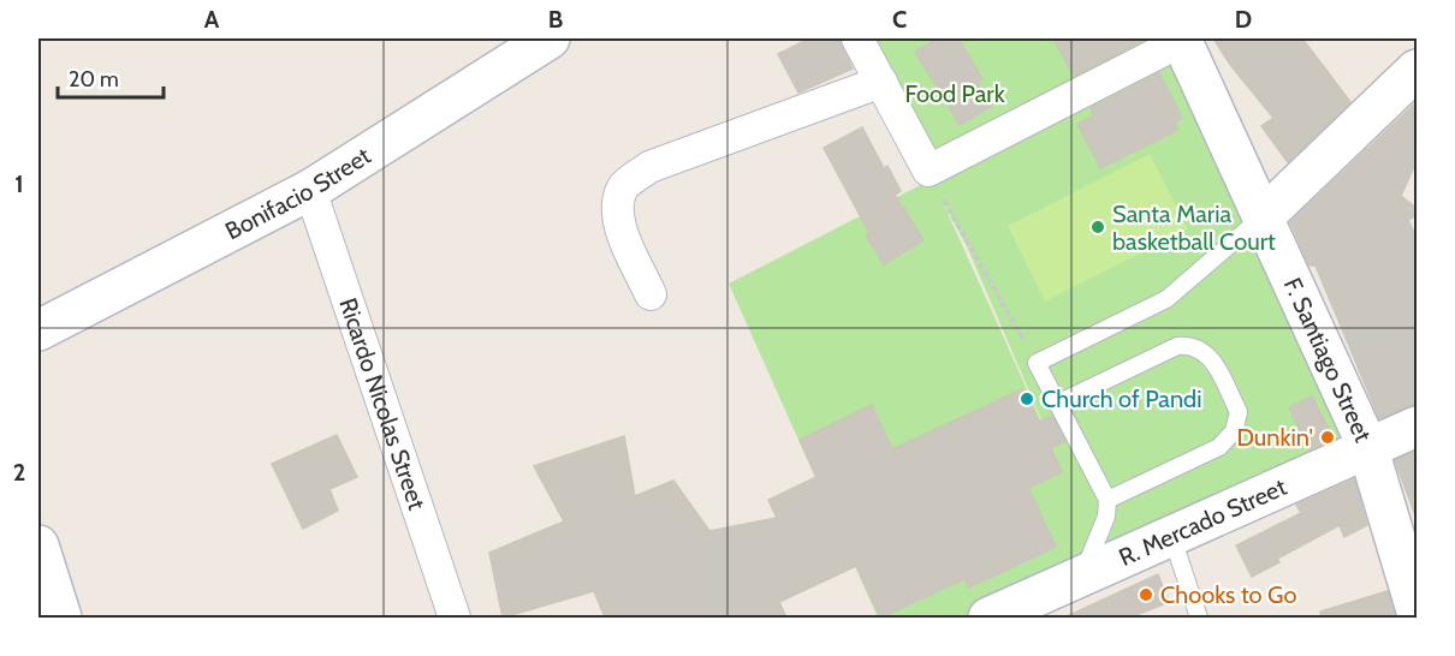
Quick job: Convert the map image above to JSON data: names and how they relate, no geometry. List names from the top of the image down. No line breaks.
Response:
{"streets":{"street":["Bonifacio Street","F. Santiago Street","Ricardo Nicolas Street","R. Mercado Street"]},"crossings":[["Bonifacio Street","Ricardo Nicolas Street"],["F. Santiago Street","R. Mercado Street"]],"parks":["Food Park"],"places":["Santa Maria basketball Court","Church of Pandi","Dunkin'","Chooks to Go"],"scale_bar":"20 m","grid":{"columns":["A","B","C","D"],"rows":["1","2"]}}
